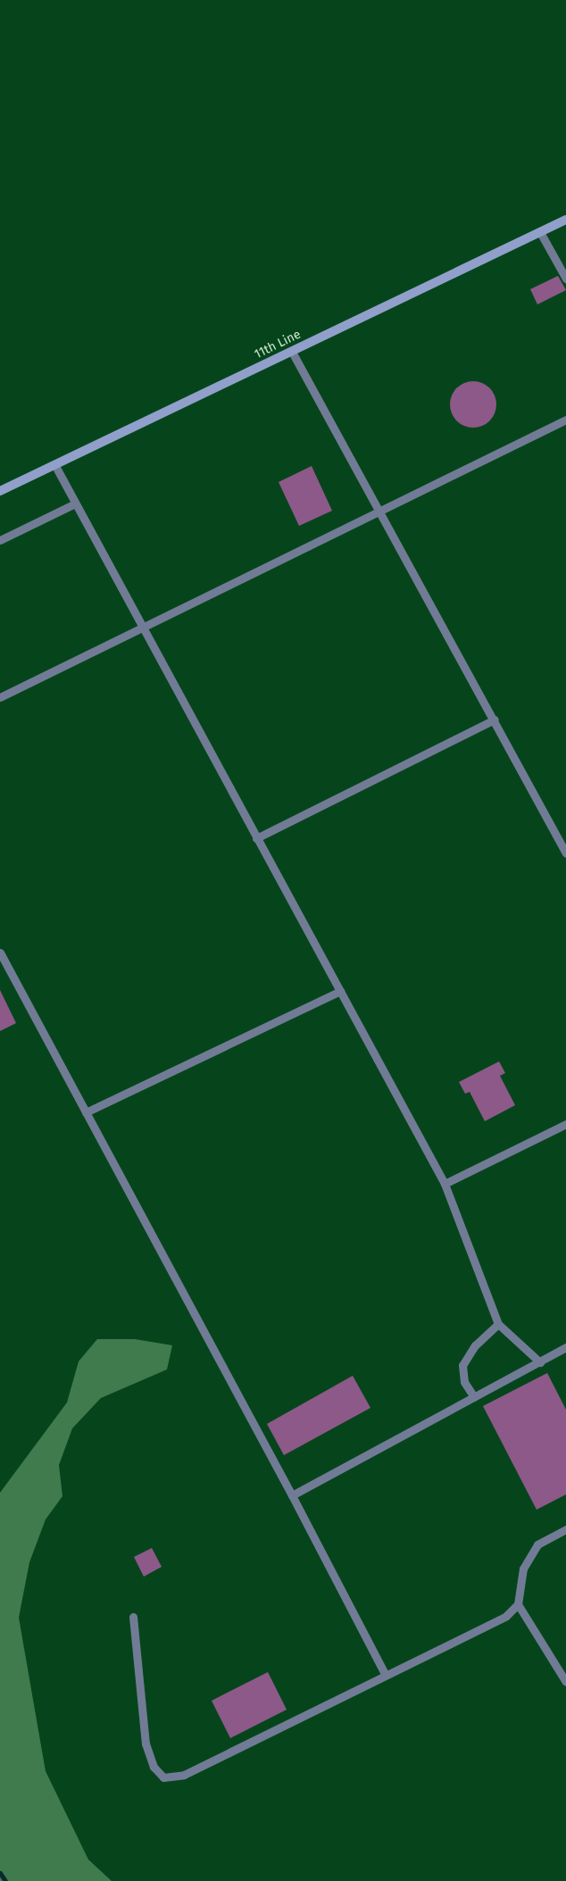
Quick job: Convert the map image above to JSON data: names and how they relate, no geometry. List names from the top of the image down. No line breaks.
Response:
{"streets":{"main road":["11th Line"]}}
